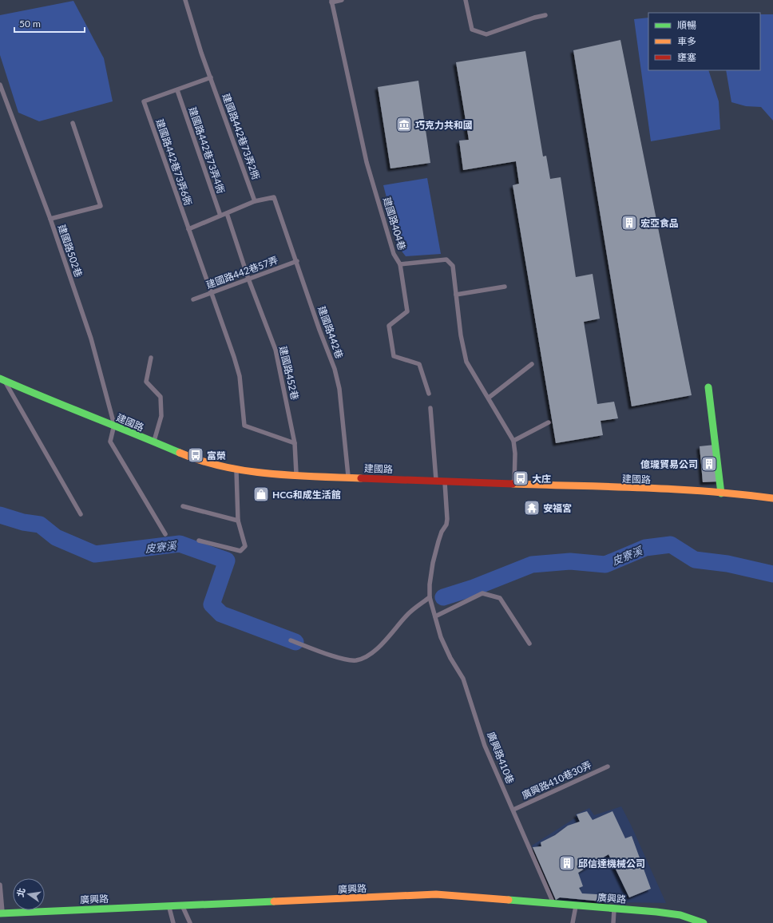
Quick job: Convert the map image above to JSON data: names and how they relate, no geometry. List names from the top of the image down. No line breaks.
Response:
{"streets":{"street":["建國路","廣興路"],"lane":["建國路442巷73弄2衖","建國路442巷73弄4衖","建國路442巷73弄6衖","建國路404巷","建國路502巷","建國路442巷57弄","建國路442巷","建國路452巷","廣興路410巷","廣興路410巷30弄"]},"crossings":[["建國路442巷73弄2衖","建國路442巷"],["建國路442巷73弄4衖","建國路442巷73弄6衖"],["建國路442巷73弄6衖","建國路442巷57弄"],["建國路442巷73弄6衖","建國路452巷"],["建國路404巷","建國路"],["建國路502巷","建國路"],["建國路442巷57弄","建國路442巷"],["建國路442巷57弄","建國路452巷"],["建國路442巷","建國路"],["建國路452巷","建國路"],["建國路","廣興路410巷"],["廣興路410巷","廣興路410巷30弄"],["廣興路410巷","廣興路"]],"water":["皮寮溪"],"places":{"museum":["巧克力共和國"],"building":["宏亞食品","億瓏貿易公司","邱信達機械公司"],"bus stop":["富榮","大庄"],"shop":["HCG和成生活館"],"temple":["安福宮"]},"legend":["順暢","車多","壅塞"],"scale_bar":"50 m","north":"left"}
